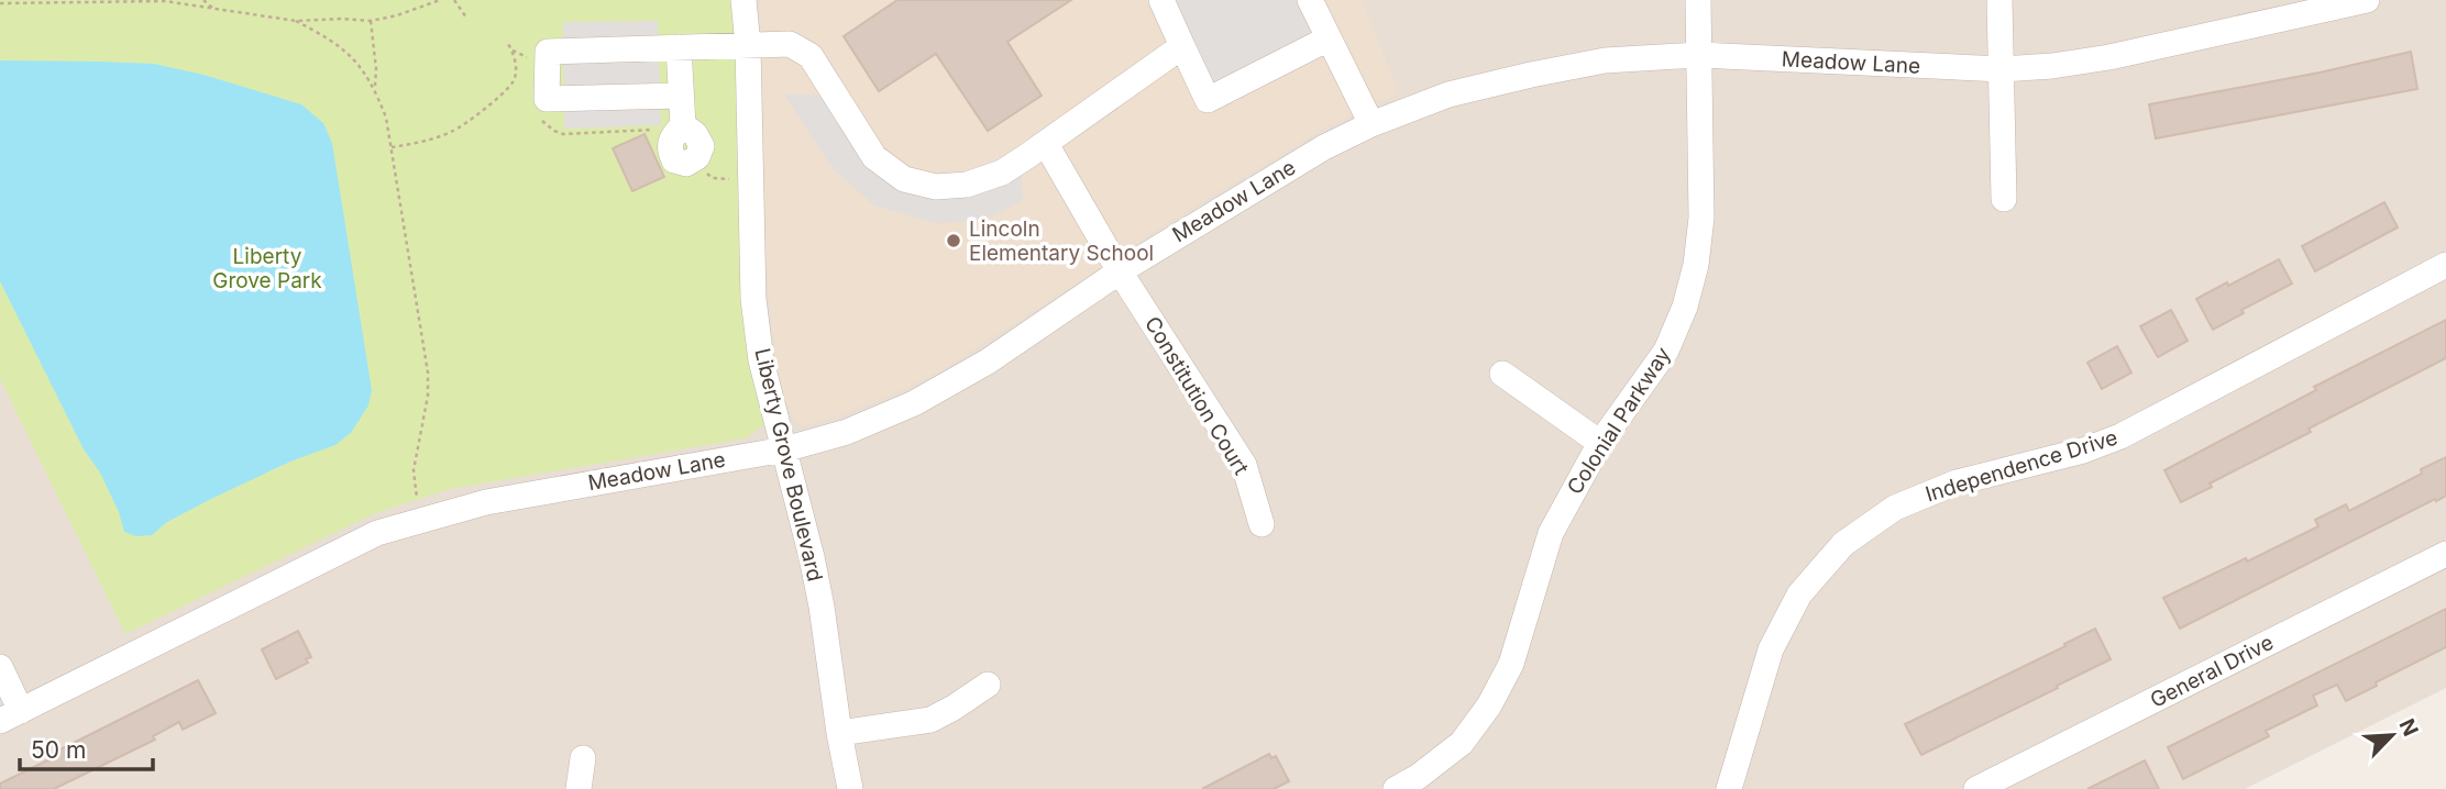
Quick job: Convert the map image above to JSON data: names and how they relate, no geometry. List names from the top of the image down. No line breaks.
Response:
{"streets":{"street":["Meadow Lane","Constitution Court","Colonial Parkway","Liberty Grove Boulevard","Independence Drive","General Drive"]},"crossings":[["Meadow Lane","Constitution Court"],["Meadow Lane","Colonial Parkway"],["Meadow Lane","Liberty Grove Boulevard"]],"parks":["Liberty Grove Park"],"places":["Lincoln Elementary School"],"scale_bar":"50 m","north":"top right"}
